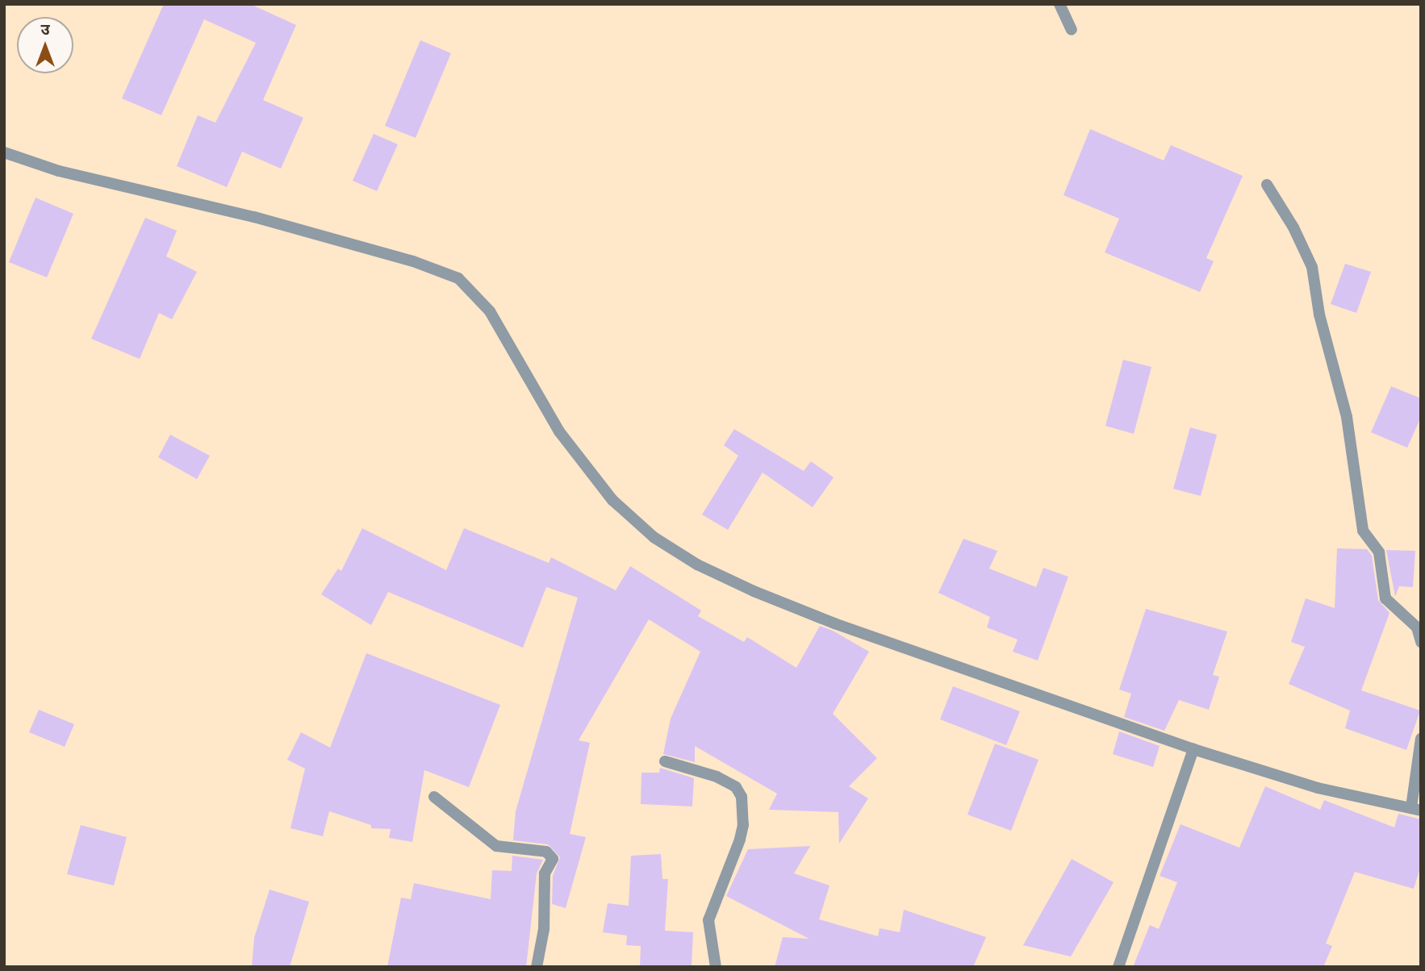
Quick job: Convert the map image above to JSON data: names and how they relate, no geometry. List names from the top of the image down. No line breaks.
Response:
{"north":"top"}
